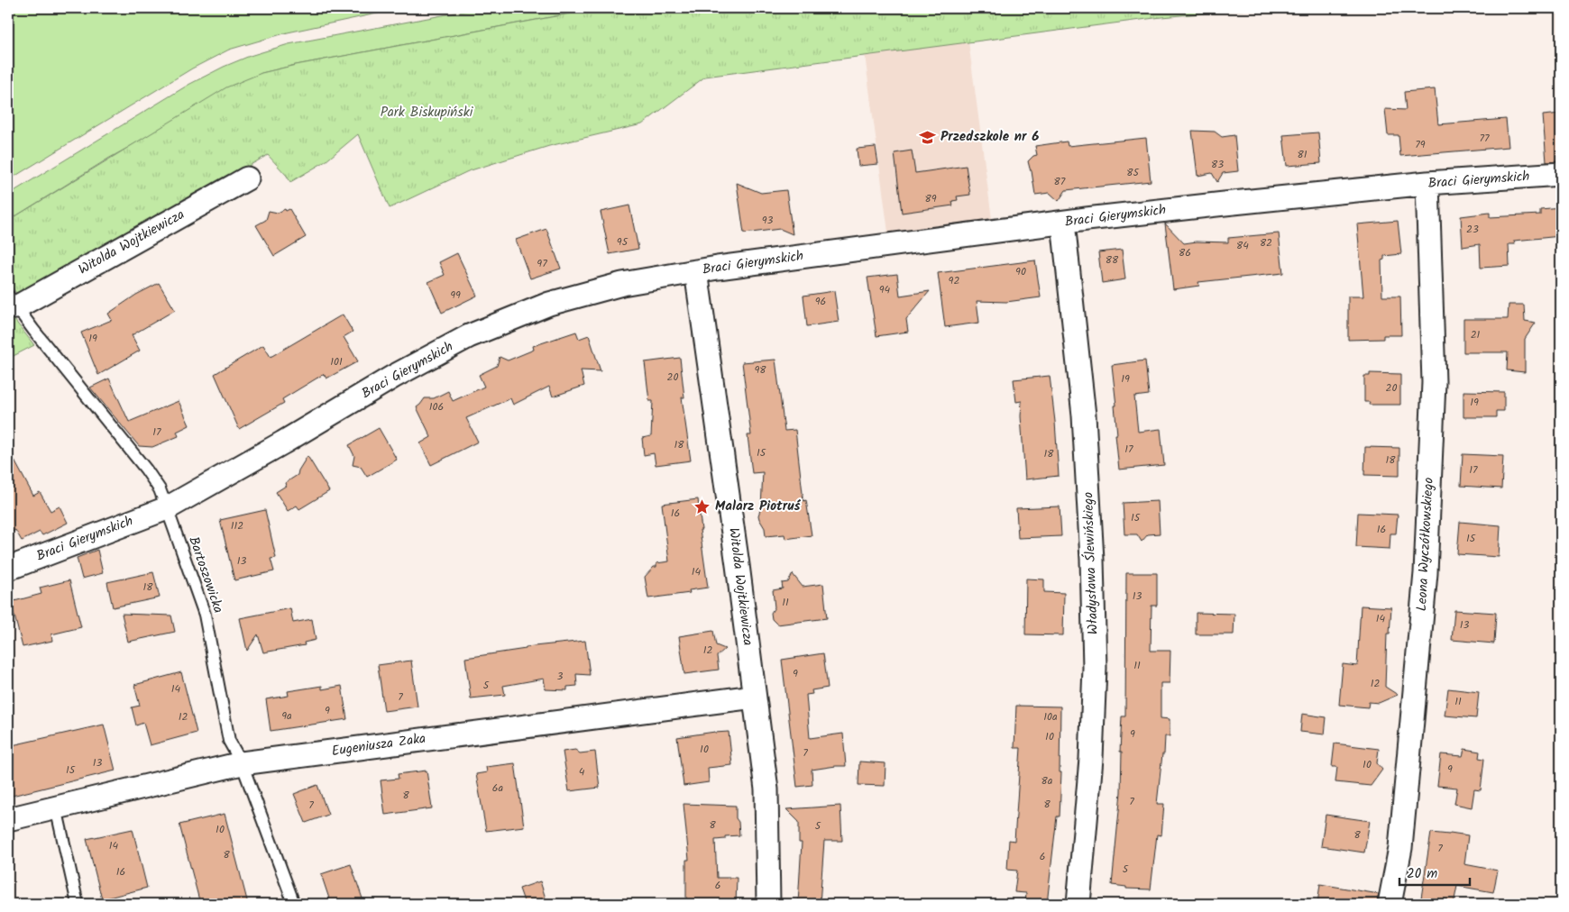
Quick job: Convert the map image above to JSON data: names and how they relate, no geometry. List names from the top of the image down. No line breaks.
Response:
{"streets":{"street":["Braci Gierymskich","Witolda Wojtkiewicza","Leona Wyczółkowskiego","Władysława Ślewińskiego","Eugeniusza Zaka"],"lane":["Bartoszowicka"]},"crossings":[["Braci Gierymskich","Witolda Wojtkiewicza"],["Braci Gierymskich","Leona Wyczółkowskiego"],["Braci Gierymskich","Władysława Ślewińskiego"],["Braci Gierymskich","Bartoszowicka"],["Witolda Wojtkiewicza","Bartoszowicka"],["Witolda Wojtkiewicza","Eugeniusza Zaka"],["Bartoszowicka","Eugeniusza Zaka"]],"parks":["Park Biskupiński"],"places":{"school or university":["Przedszkole nr 6"],"place":["Malarz Piotruś"]},"house_numbers":["77","79","81","83","85","87","89","93","23","95","82","84","86","88","97","90","92","94","99","96","21","19","101","98","20","19","20","19","106","17","18","17","15","18","18","17","16","15","112","16","15","13","14","18","13","11","14","13","12","11","9","3","12","5","14","7","11","9","9a","12","10a","9","10","10","7","13","10","9","15","4","8a","6a","8","7","8","7","8","5","10","8","14","7","8","6","5","16","6"],"scale_bar":"20 m"}
